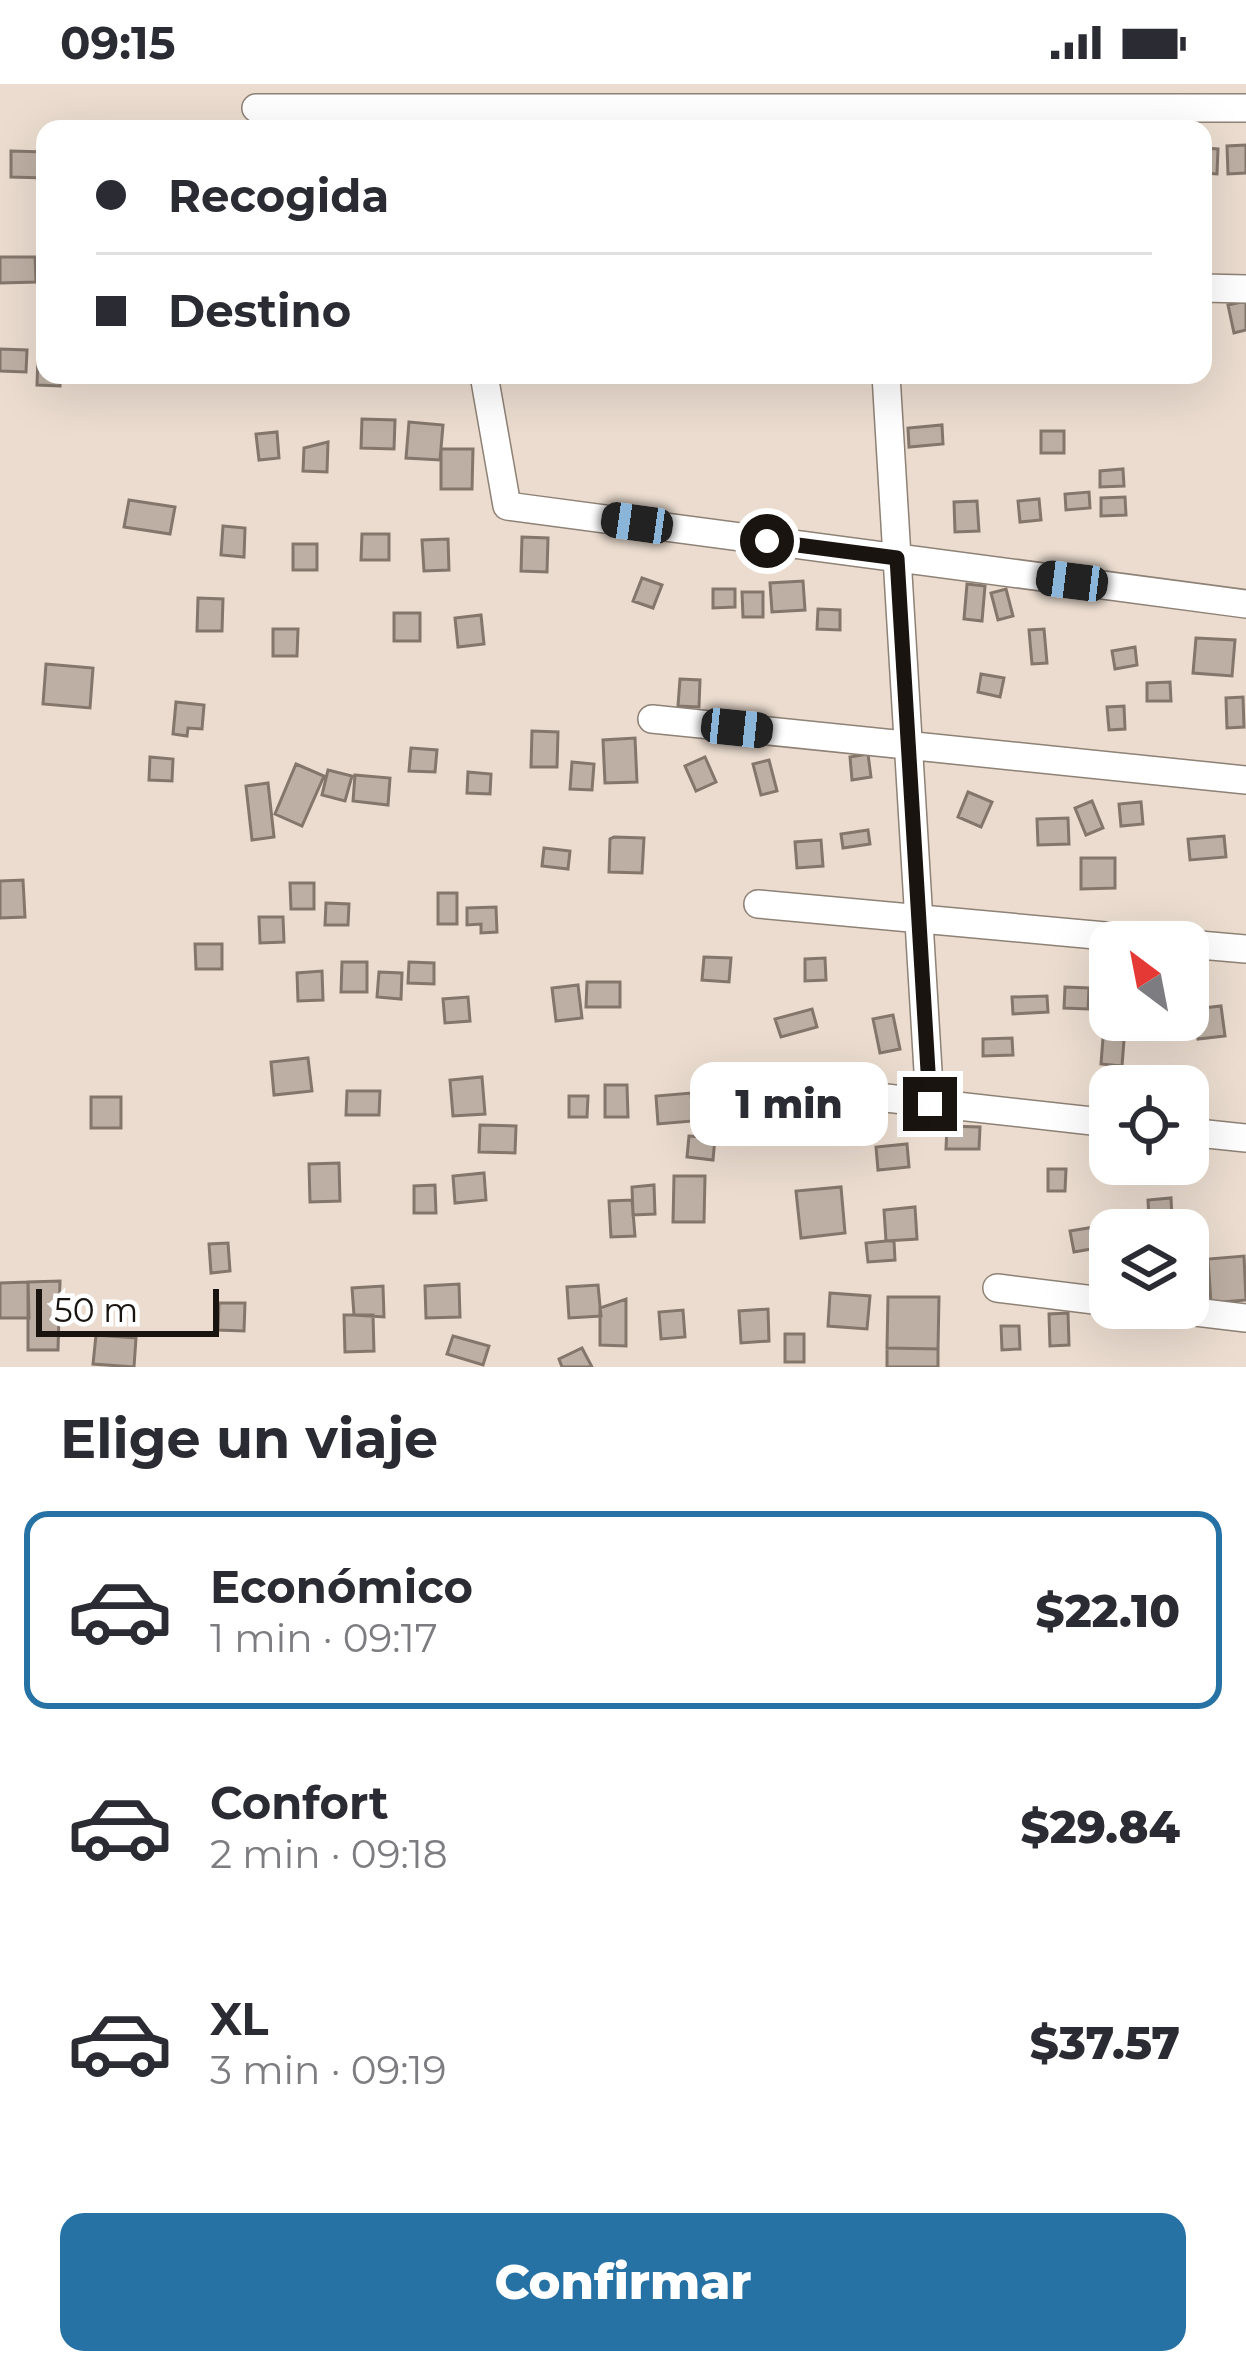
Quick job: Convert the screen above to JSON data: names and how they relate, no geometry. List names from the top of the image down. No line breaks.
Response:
{"scale_bar":"50 m","north":"top left","page":{"status":"09:15","banner":["Recogida","Destino"],"bubble":"1 min","scale":"50 m","heading":"Elige un viaje","list":[{"name":"Económico","note":"1 min · 09:17","value":"$22.10"},{"name":"Confort","note":"2 min · 09:18","value":"$29.84"},{"name":"XL","note":"3 min · 09:19","value":"$37.57"}],"buttons":"Confirmar"}}
